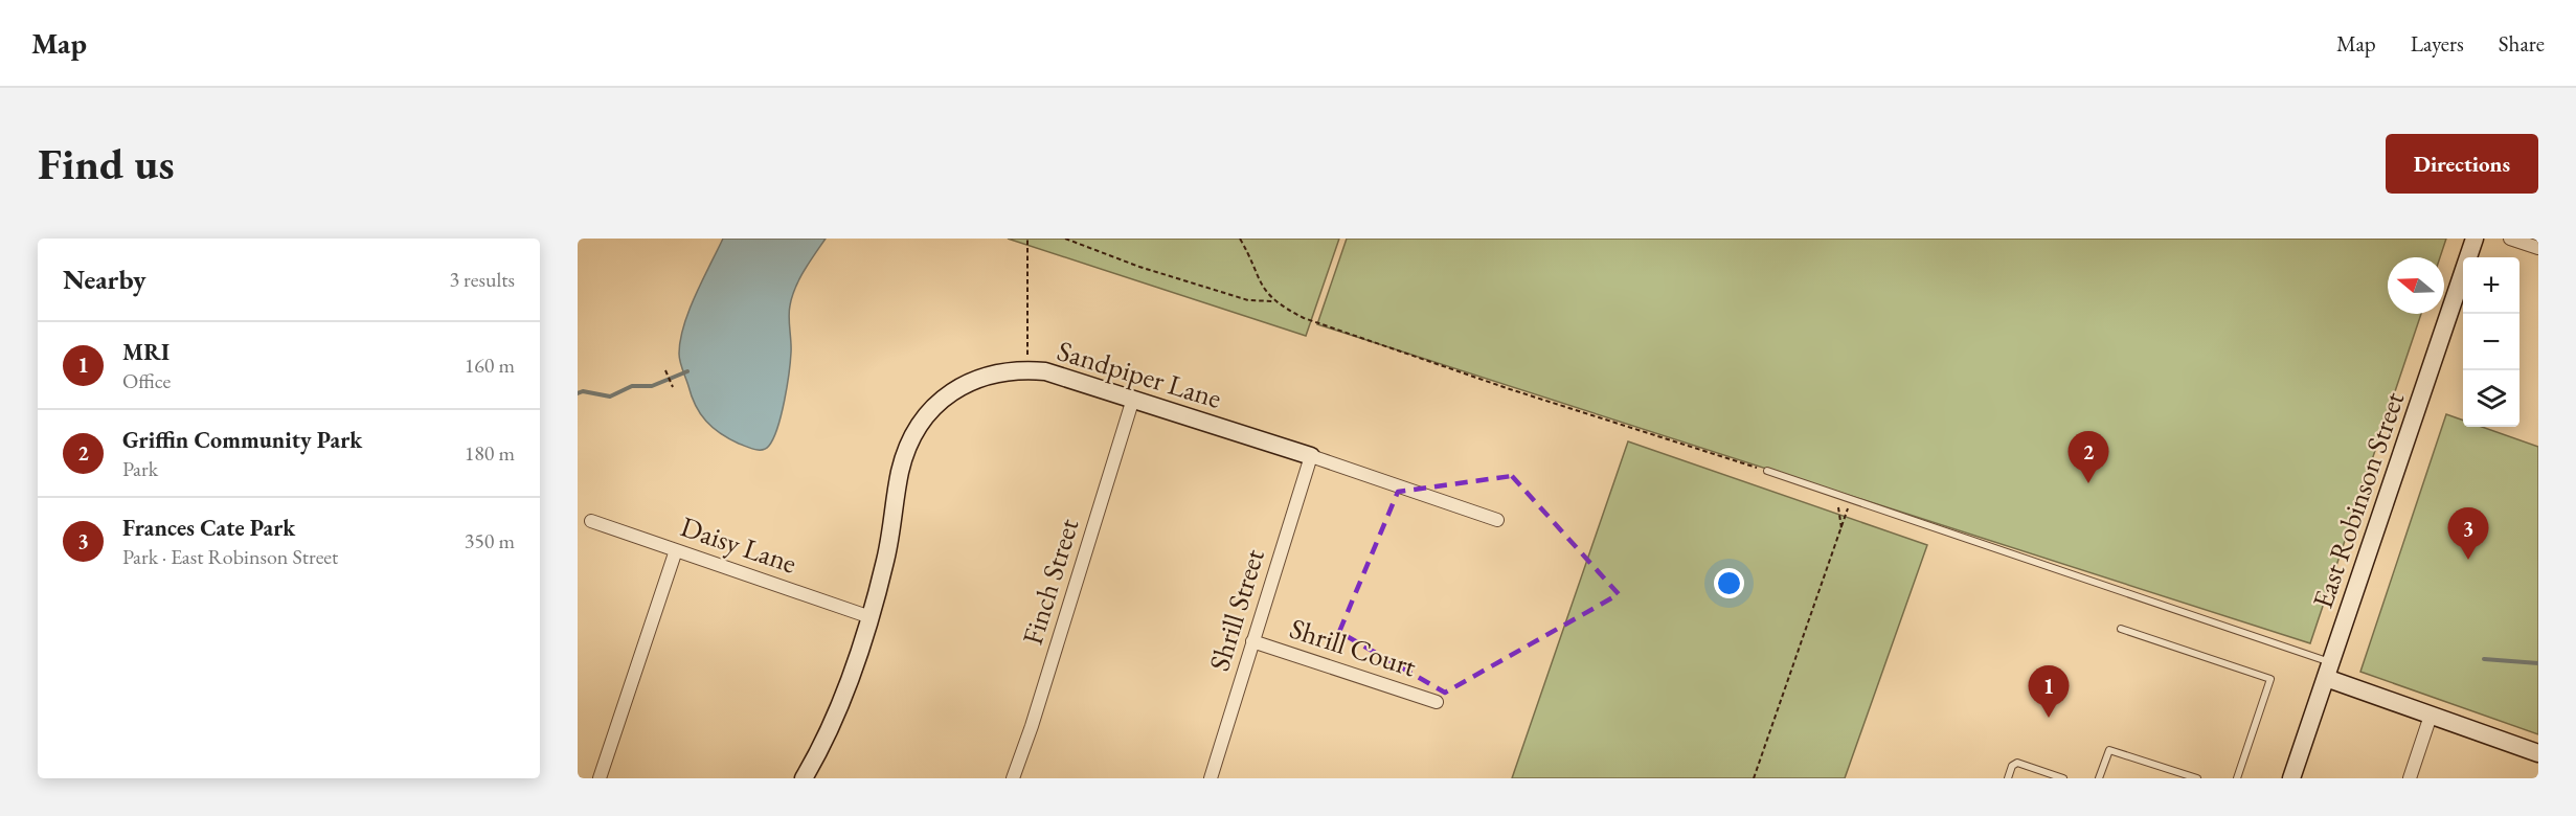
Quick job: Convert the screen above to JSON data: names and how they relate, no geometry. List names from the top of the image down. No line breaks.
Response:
{"streets":{"street":["Sandpiper Lane","East Robinson Street","Daisy Lane","Finch Street","Shrill Street","Shrill Court"]},"crossings":[["Sandpiper Lane","Daisy Lane"],["Sandpiper Lane","Finch Street"],["Sandpiper Lane","Shrill Street"],["Shrill Street","Shrill Court"]],"north":"left","page":{"header":"Map","nav":["Map","Layers","Share"],"buttons":"Directions","title":"Find us","heading":["Nearby","3 results"],"map_buttons":["+","−"],"list":[{"mark":"1","name":"MRI","note":"Office","value":"160 m"},{"mark":"2","name":"Griffin Community Park","note":"Park","value":"180 m"},{"mark":"3","name":"Frances Cate Park","note":"Park · East Robinson Street","value":"350 m"}],"pins":["2","3","1"]}}
